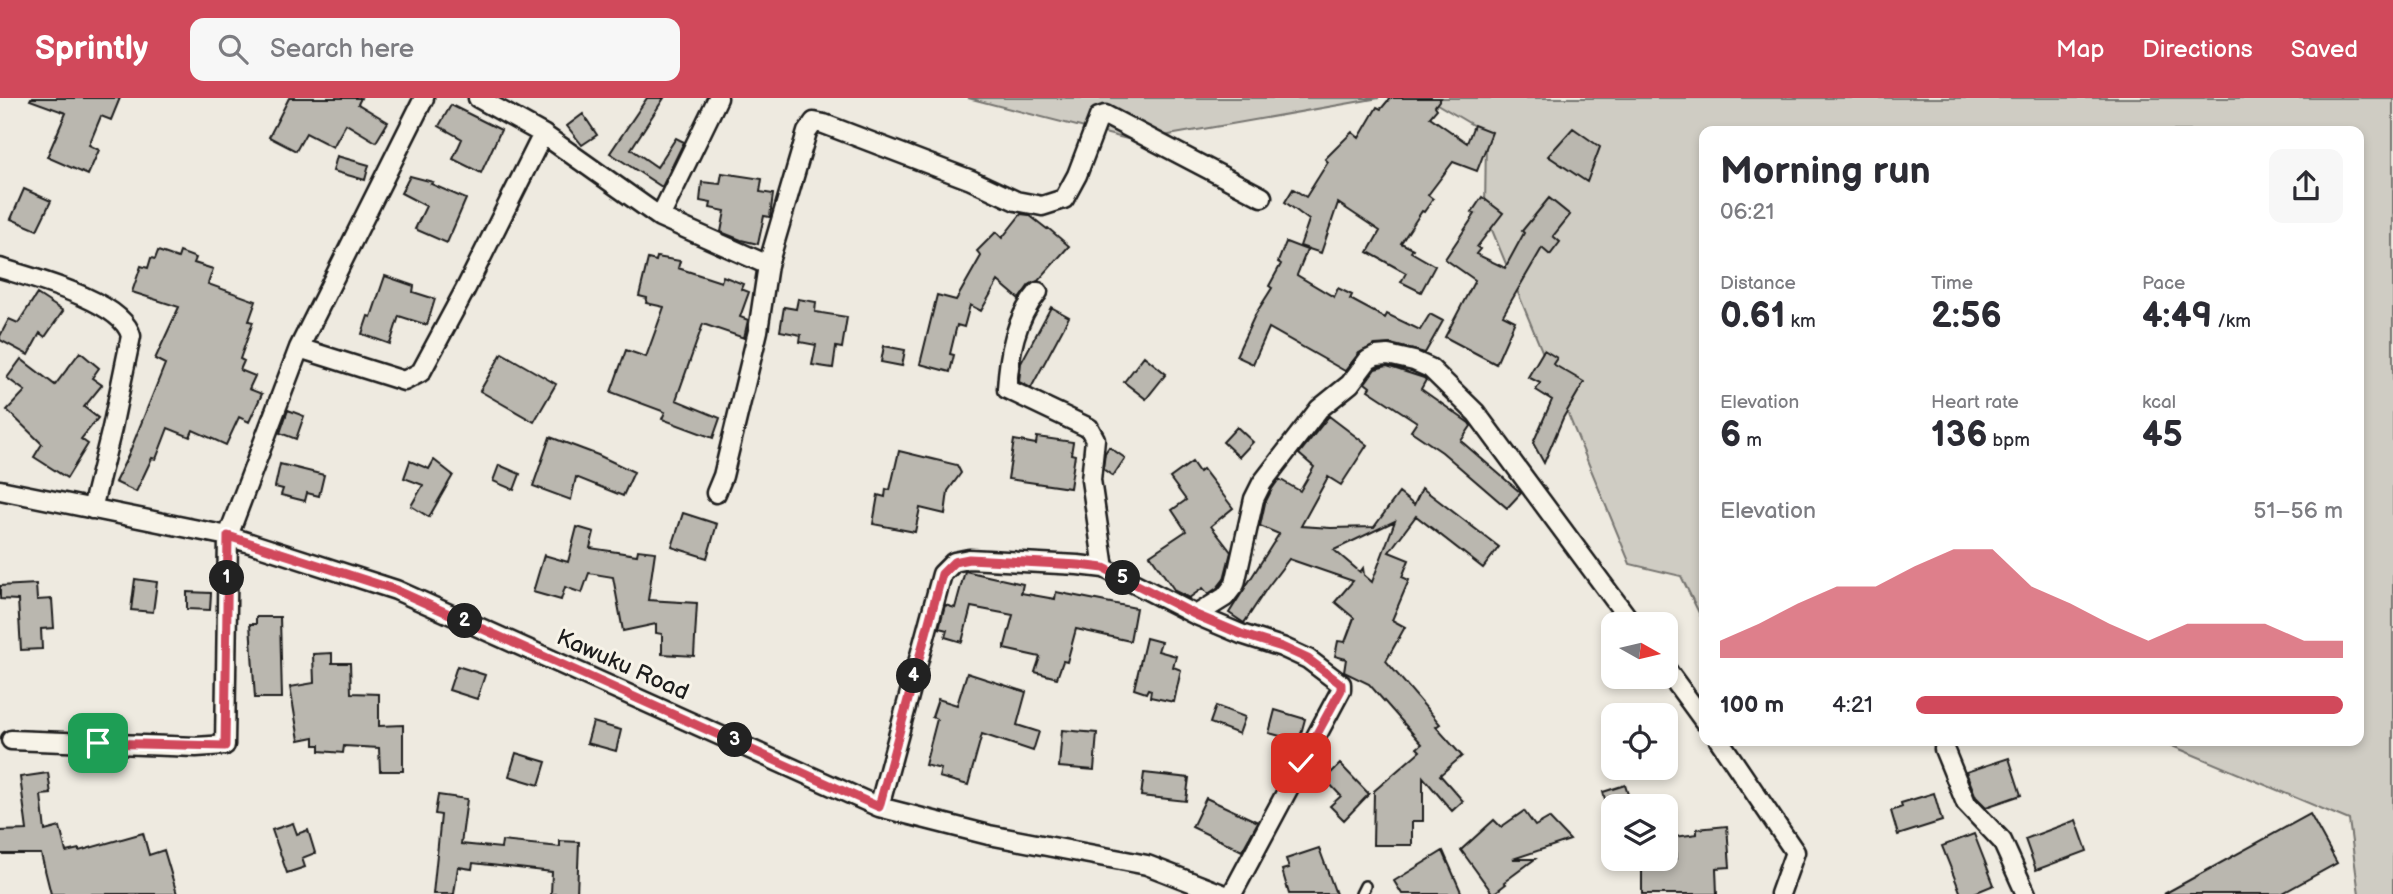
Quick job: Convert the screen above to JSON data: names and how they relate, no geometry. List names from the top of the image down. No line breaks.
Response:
{"streets":{"street":["Kawuku Road"]},"north":"right","page":{"header":"Sprintly","search":"Search here","nav":["Map","Directions","Saved"],"heading":["Morning run","06:21"],"stats":[["Distance","0.61 km"],["Time","2:56"],["Pace","4:49 /km"],["Elevation","6 m"],["Heart rate","136 bpm"],["kcal","45"]],"chart":["Elevation","51–56 m"],"pins":["1","5","2","4","3"],"list":[{"name":"100 m","note":"4:21"}]}}
